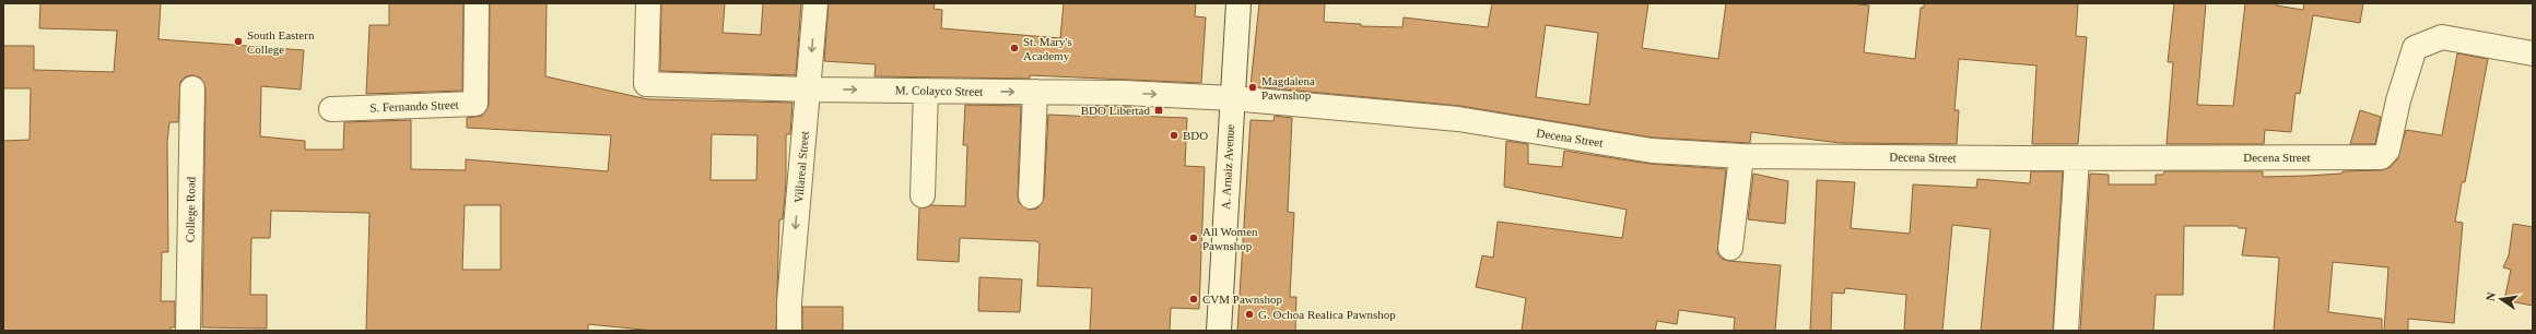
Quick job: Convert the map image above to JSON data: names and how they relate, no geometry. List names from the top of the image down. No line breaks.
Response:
{"streets":{"street":["M. Colayco Street","S. Fernando Street","Decena Street","Villareal Street","A. Arnaiz Avenue","College Road"]},"crossings":[["M. Colayco Street","Decena Street"],["M. Colayco Street","Villareal Street"],["M. Colayco Street","A. Arnaiz Avenue"],["Decena Street","A. Arnaiz Avenue"]],"one_way":["M. Colayco Street"],"places":{"other":["South Eastern College","St. Mary's Academy","Magdalena Pawnshop","BDO","All Women Pawnshop","CVM Pawnshop","G. Ochoa Realica Pawnshop"],"transit":["BDO Libertad"]},"north":"left"}
